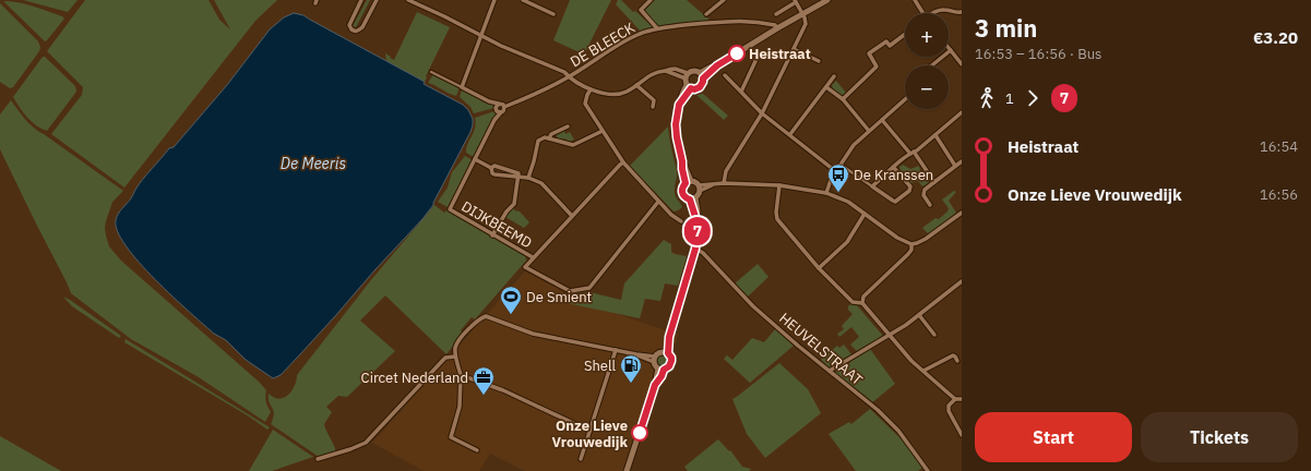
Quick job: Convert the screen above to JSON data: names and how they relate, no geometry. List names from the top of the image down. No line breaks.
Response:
{"streets":{"street":["DE BLEECK","DIJKBEEMD","HEUVELSTRAAT"]},"water":["De Meeris"],"places":{"other":["Heistraat","Onze Lieve Vrouwedijk"],"bus stop":["De Kranssen"],"sports":["De Smient"],"fuel station":["Shell"],"office":["Circet Nederland"]},"lines":["bus line 7"],"page":{"on_map":"7","heading":["3 min","16:53 – 16:56 · Bus","€3.20"],"map_buttons":["+","−"],"legs":["1","7"],"list":[{"name":"Heistraat","value":"16:54"},{"name":"Onze Lieve Vrouwedijk","value":"16:56"}],"buttons":["Start","Tickets"]}}
